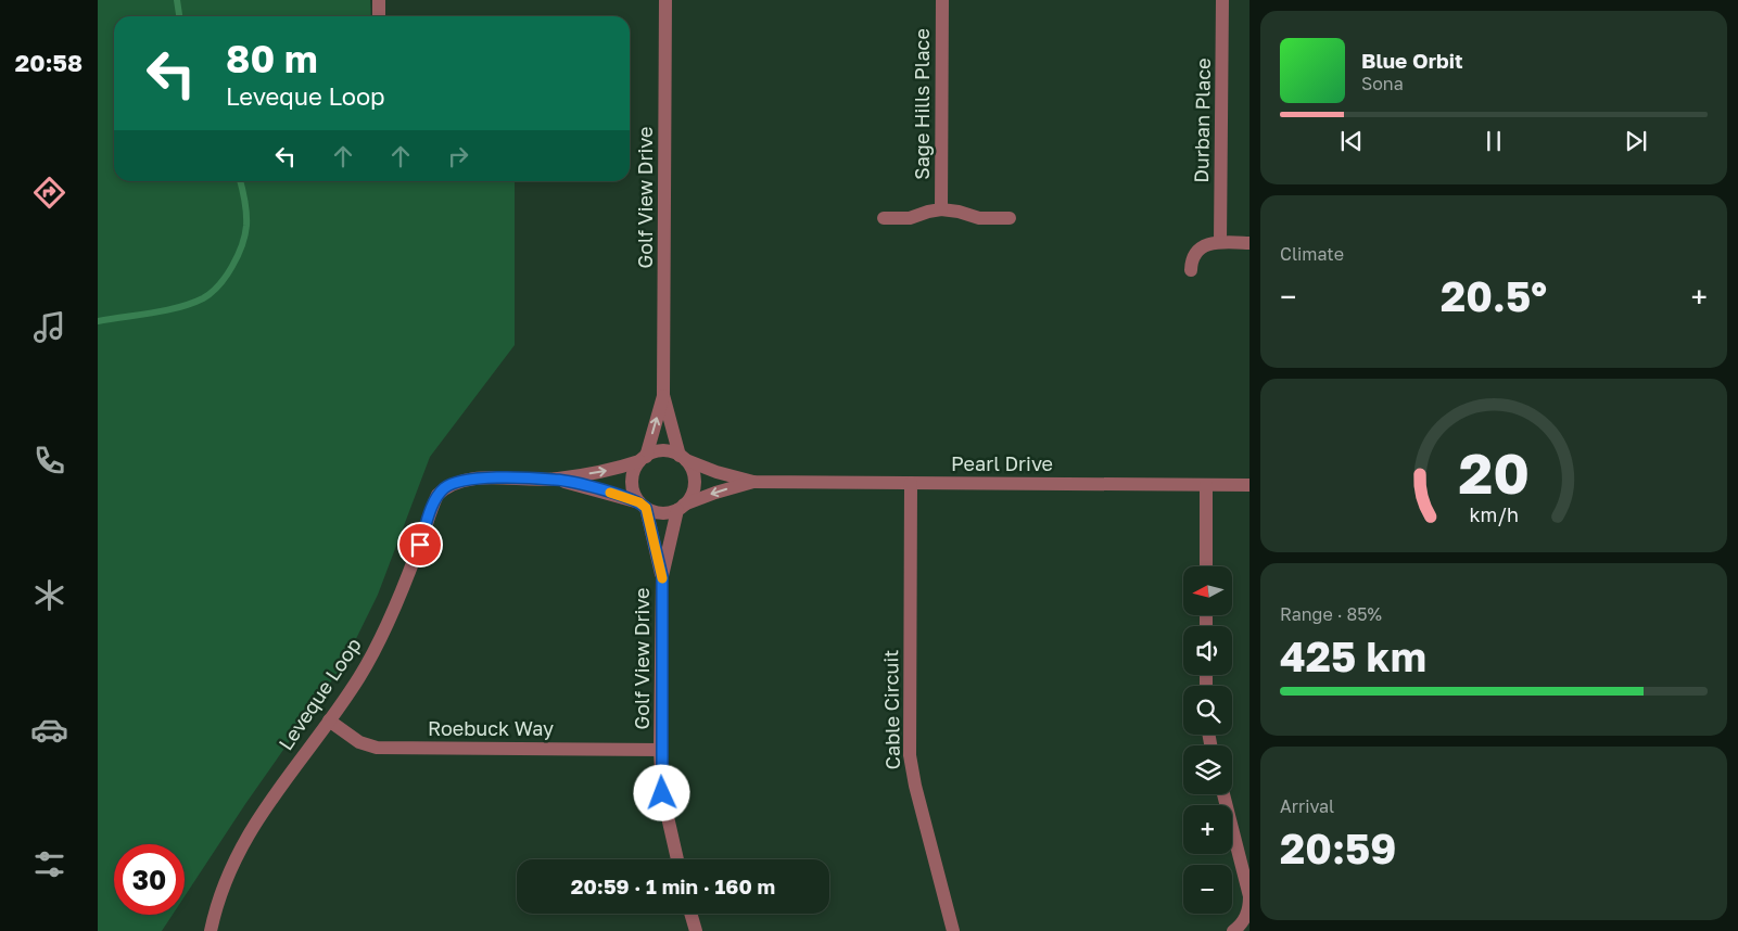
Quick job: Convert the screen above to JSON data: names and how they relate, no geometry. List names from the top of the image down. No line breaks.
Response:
{"streets":{"street":["Sage Hills Place","Durban Place","Golf View Drive","Pearl Drive","Leveque Loop","Cable Circuit","Roebuck Way"]},"crossings":[["Golf View Drive","Pearl Drive"],["Golf View Drive","Leveque Loop"],["Golf View Drive","Roebuck Way"],["Pearl Drive","Leveque Loop"],["Pearl Drive","Cable Circuit"],["Leveque Loop","Roebuck Way"]],"north":"left","page":{"tabs":"20:58","turn":["80 m","Leveque Loop"],"song":["Blue Orbit","Sona"],"tile":["Climate",["Range · 85%","425 km"],["Arrival","20:59"]],"heat":["−","20.5°","+"],"map_buttons":["+","−"],"limit":"30","trip":"20:59 · 1 min · 160 m","gauge":["20","km/h"]}}
